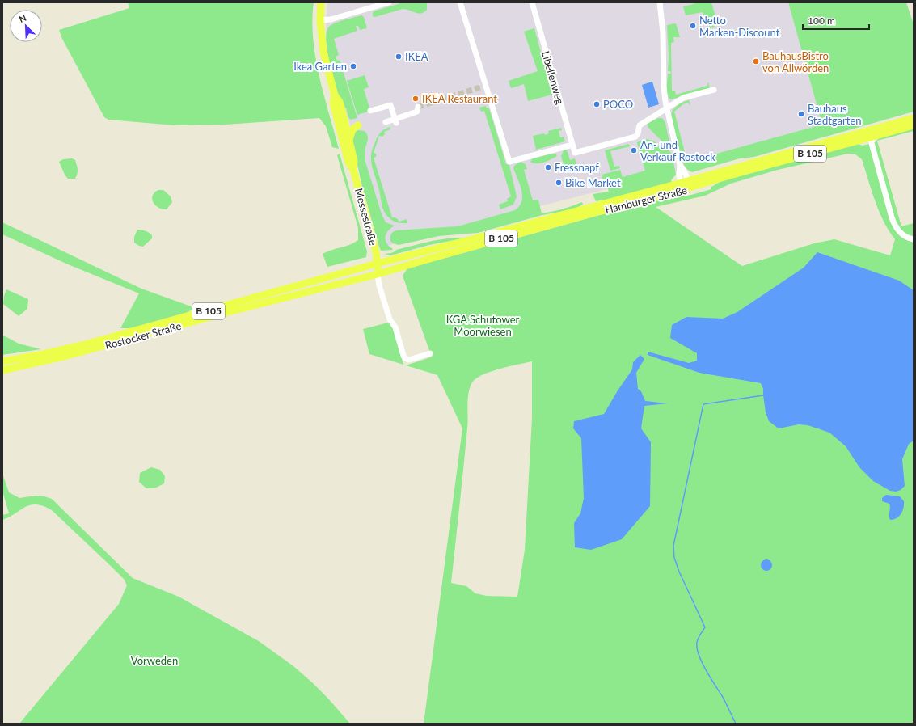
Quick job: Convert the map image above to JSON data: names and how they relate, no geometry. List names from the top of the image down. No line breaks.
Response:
{"streets":{"main road":["B 105","Hamburger Straße","Messestraße","Rostocker Straße"],"street":["Libellenweg"]},"crossings":[["Hamburger Straße","Messestraße"],["Hamburger Straße","Rostocker Straße"],["Messestraße","Rostocker Straße"]],"parks":["KGA Schutower Moorwiesen","Vorweden"],"places":["Netto Marken-Discount","IKEA","BauhausBistro von Allwörden","Ikea Garten","IKEA Restaurant","POCO","Bauhaus Stadtgarten","An- und Verkauf Rostock","Fressnapf","Bike Market"],"scale_bar":"100 m","north":"top left"}
